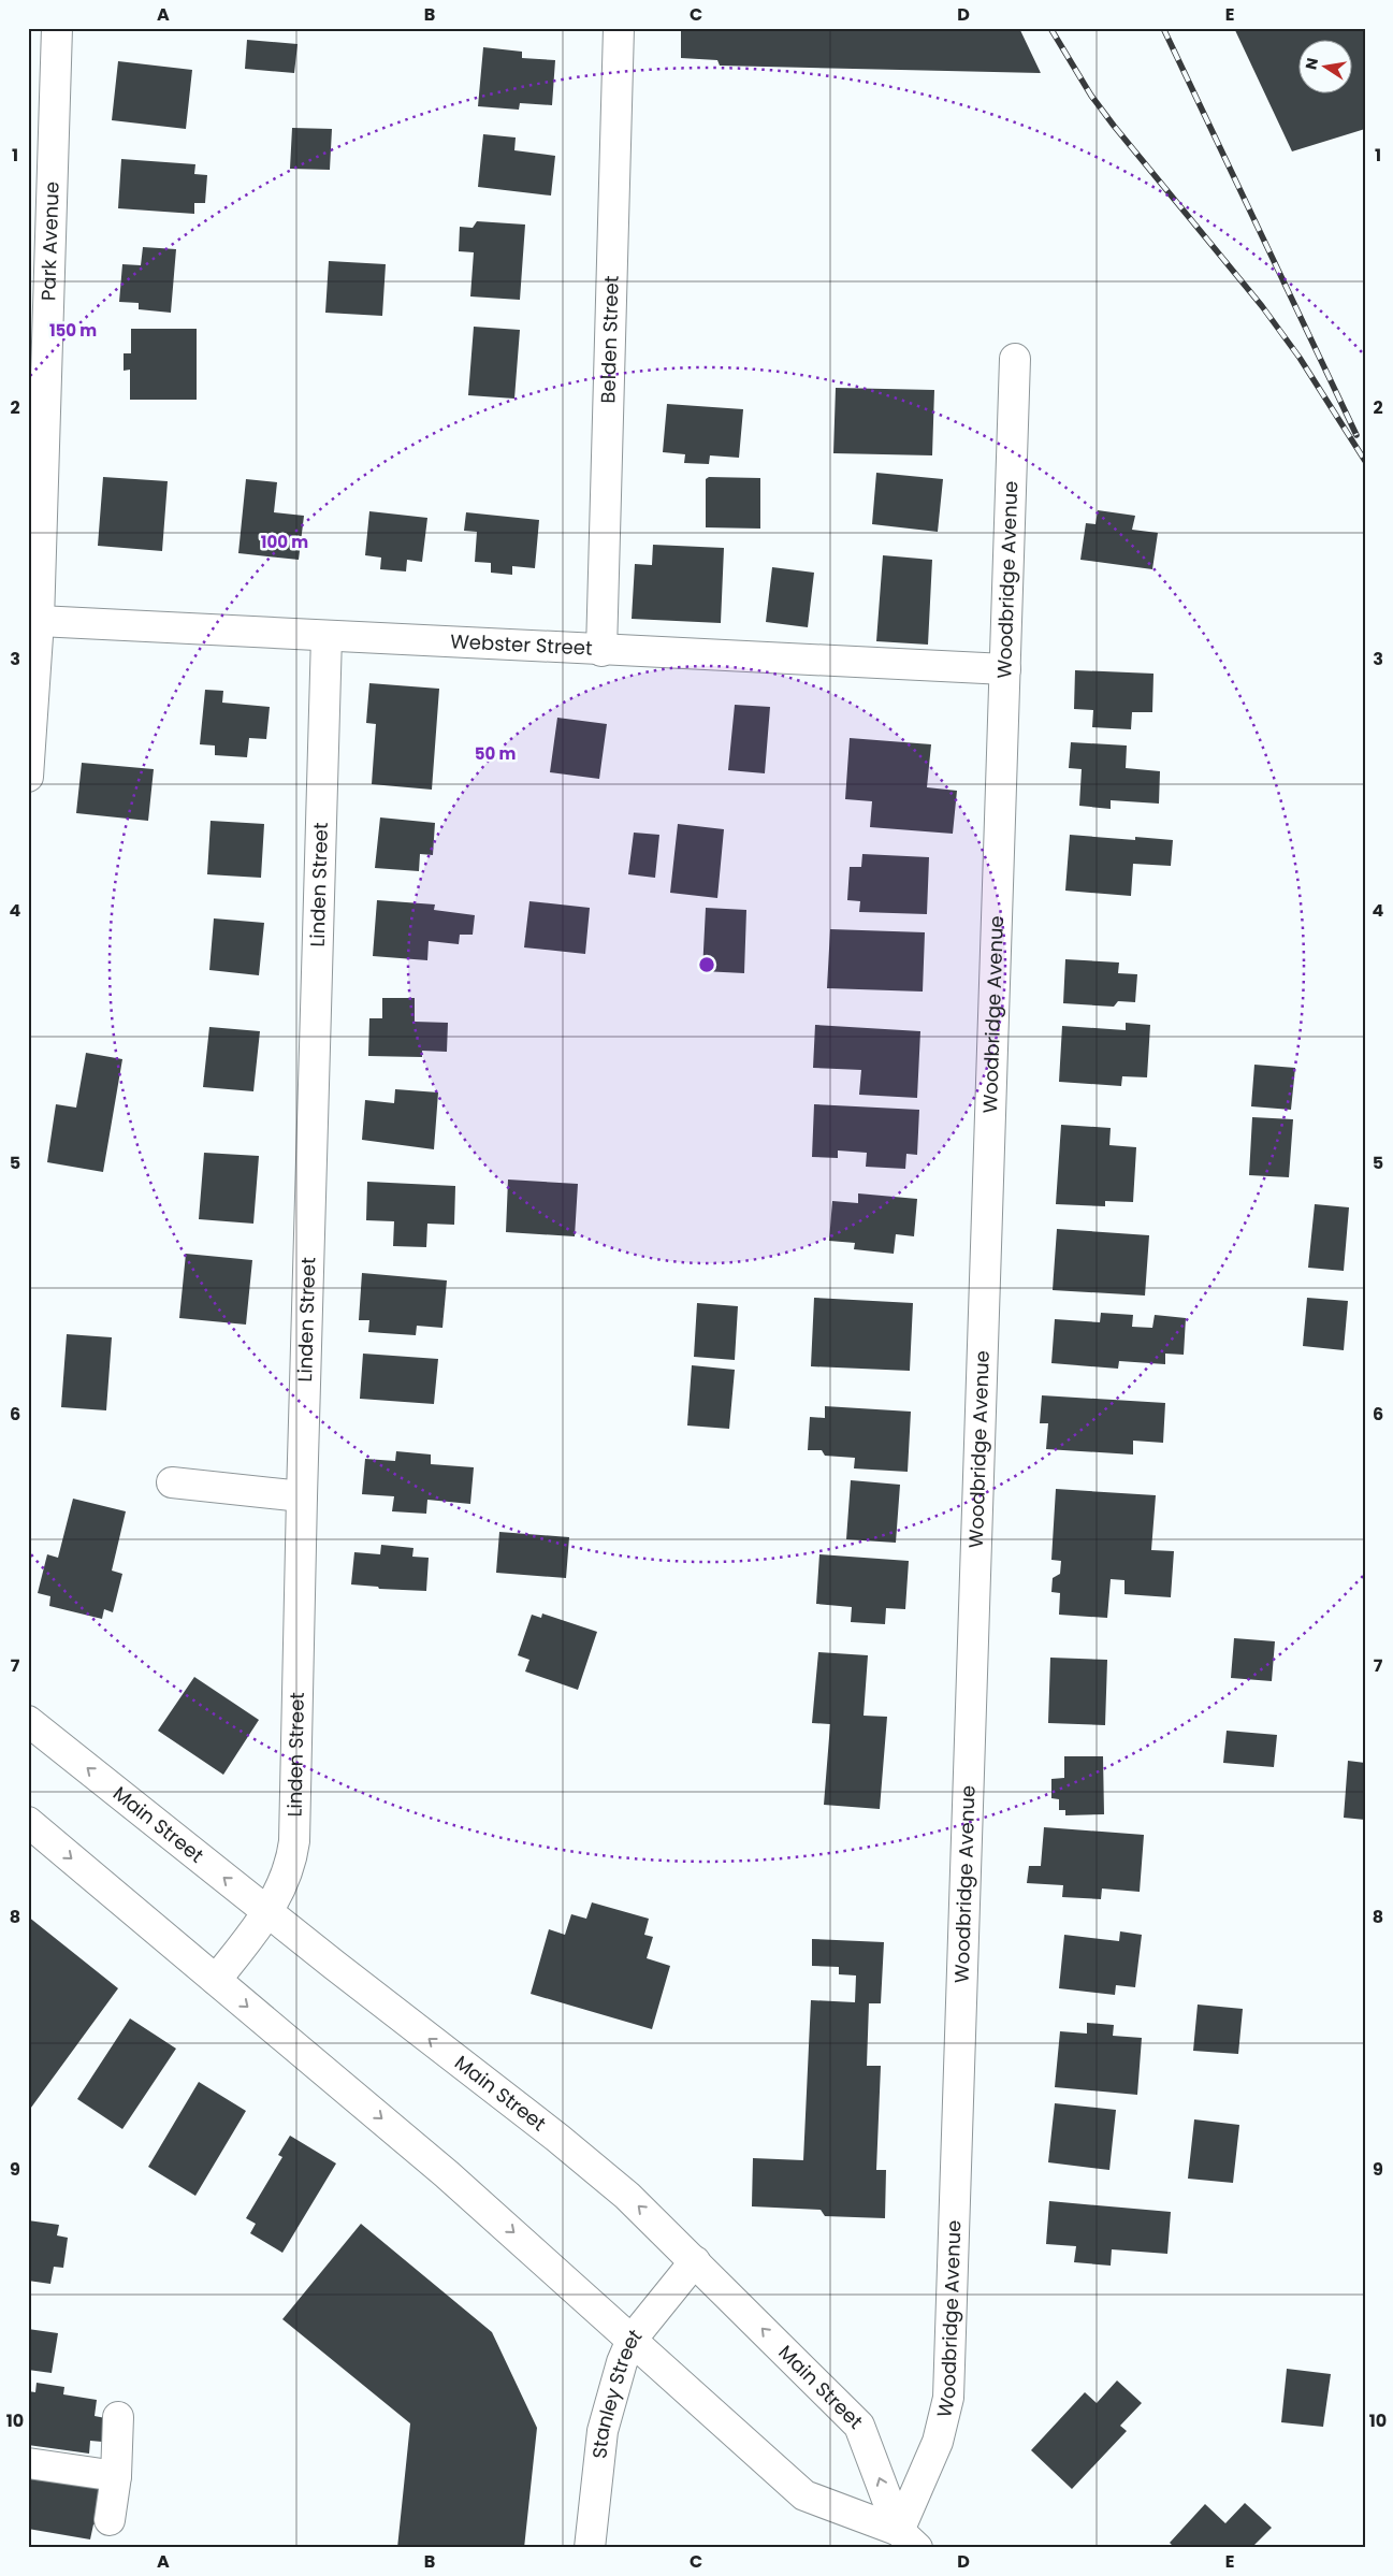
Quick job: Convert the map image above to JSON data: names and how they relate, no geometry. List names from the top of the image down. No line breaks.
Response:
{"streets":{"main road":["Park Avenue","Belden Street","Woodbridge Avenue","Webster Street","Linden Street","Main Street","Stanley Street"]},"crossings":[["Park Avenue","Webster Street"],["Belden Street","Webster Street"],["Woodbridge Avenue","Webster Street"],["Woodbridge Avenue","Main Street"],["Webster Street","Linden Street"],["Linden Street","Main Street"],["Main Street","Stanley Street"]],"north":"left","grid":{"columns":["A","B","C","D","E"],"rows":["1","2","3","4","5","6","7","8","9","10"]},"rings":["150 m","100 m","50 m"]}
